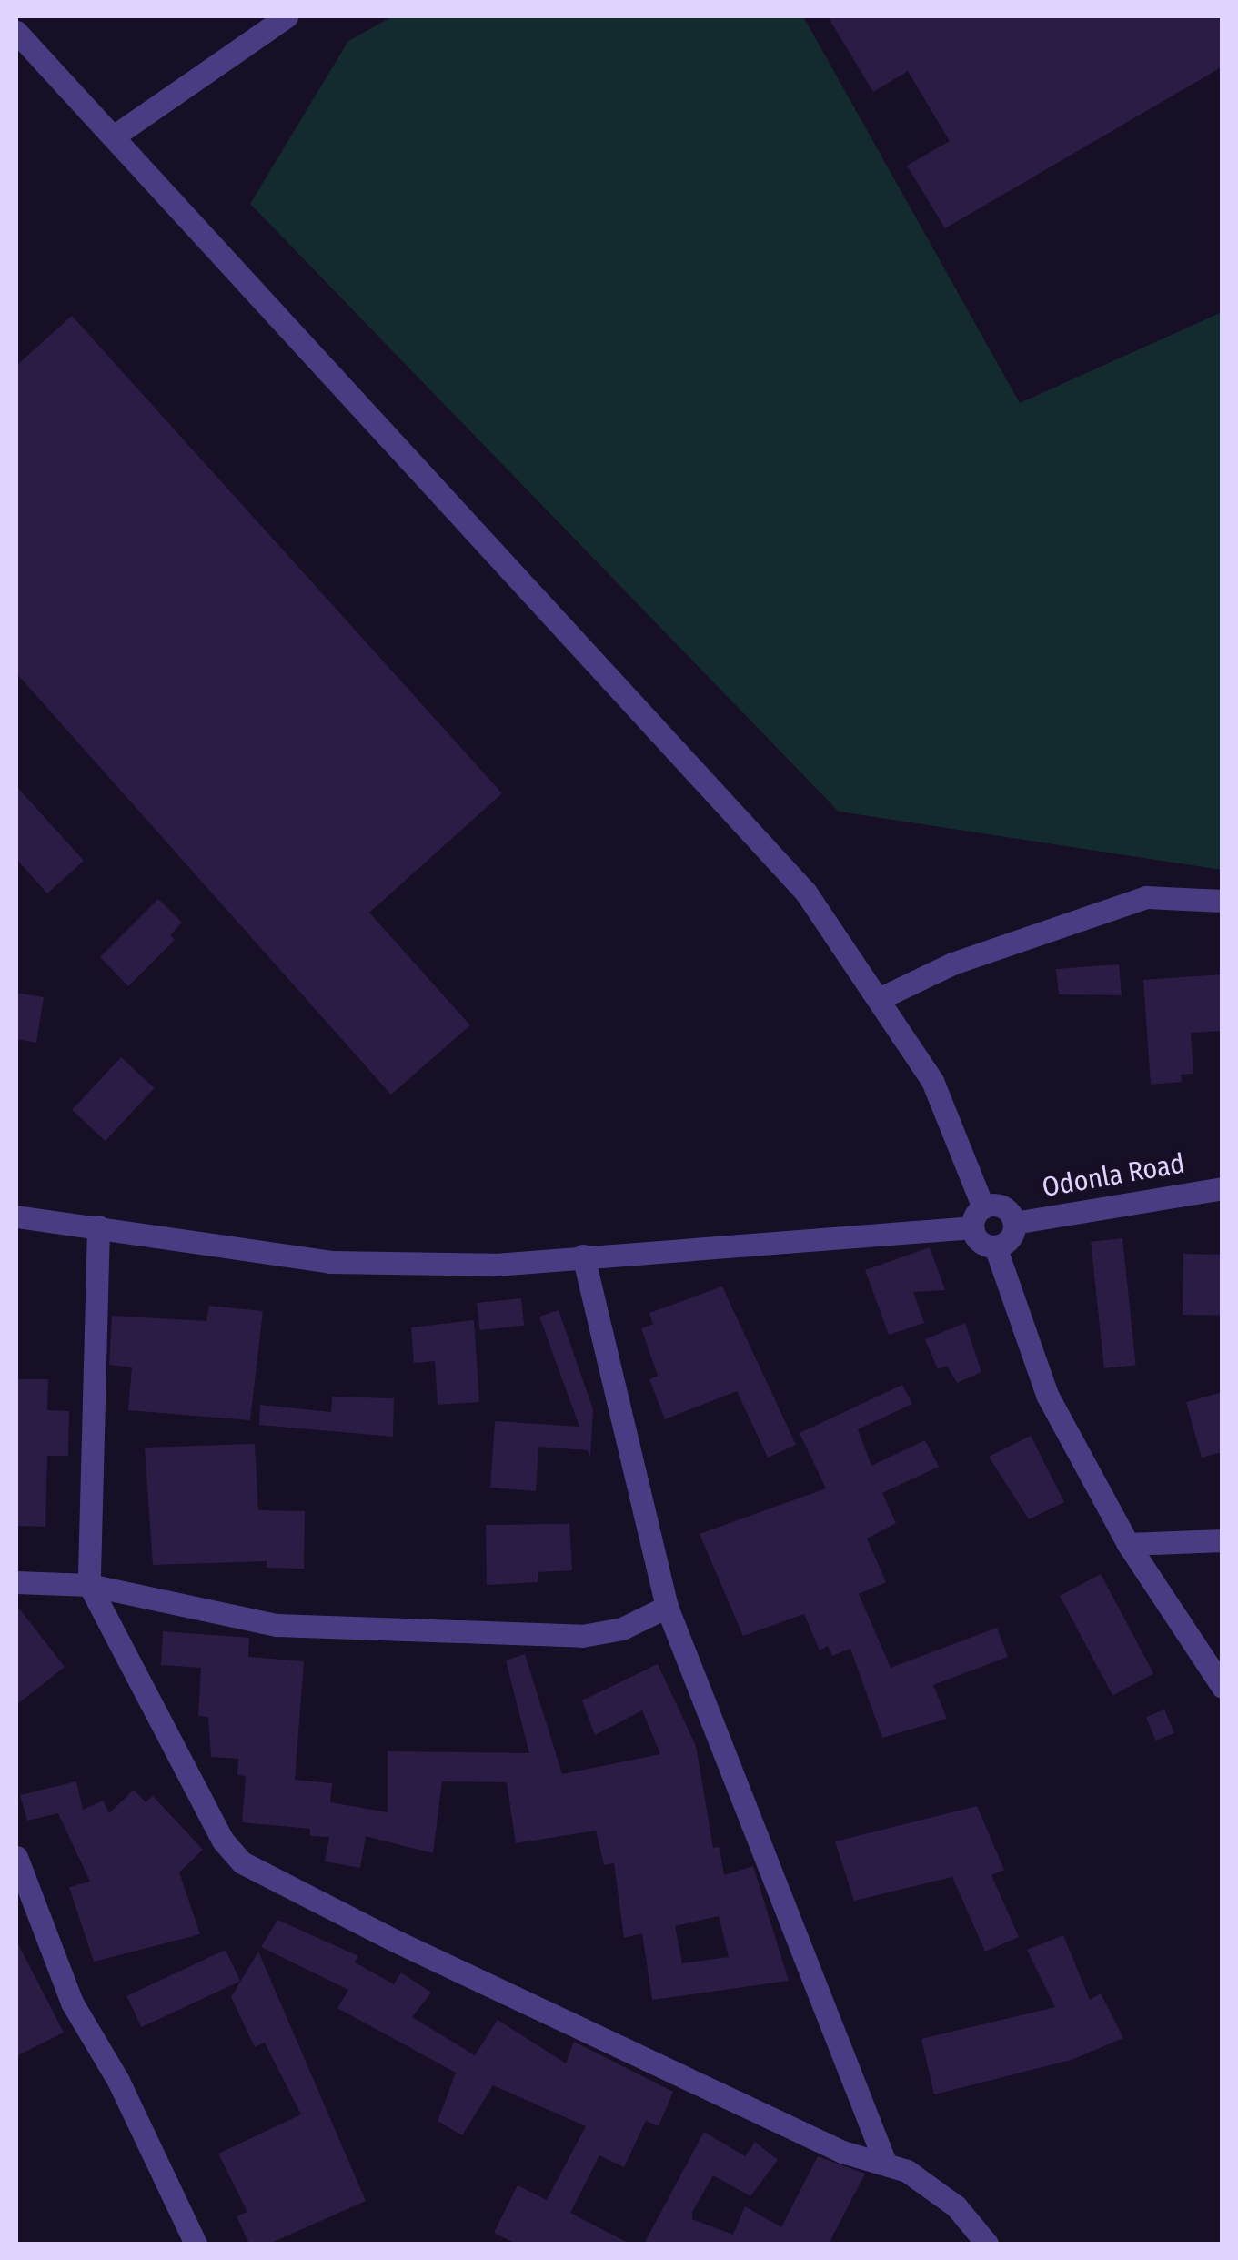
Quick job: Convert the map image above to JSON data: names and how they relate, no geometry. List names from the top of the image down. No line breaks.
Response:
{"streets":{"street":["Odonla Road"]}}
